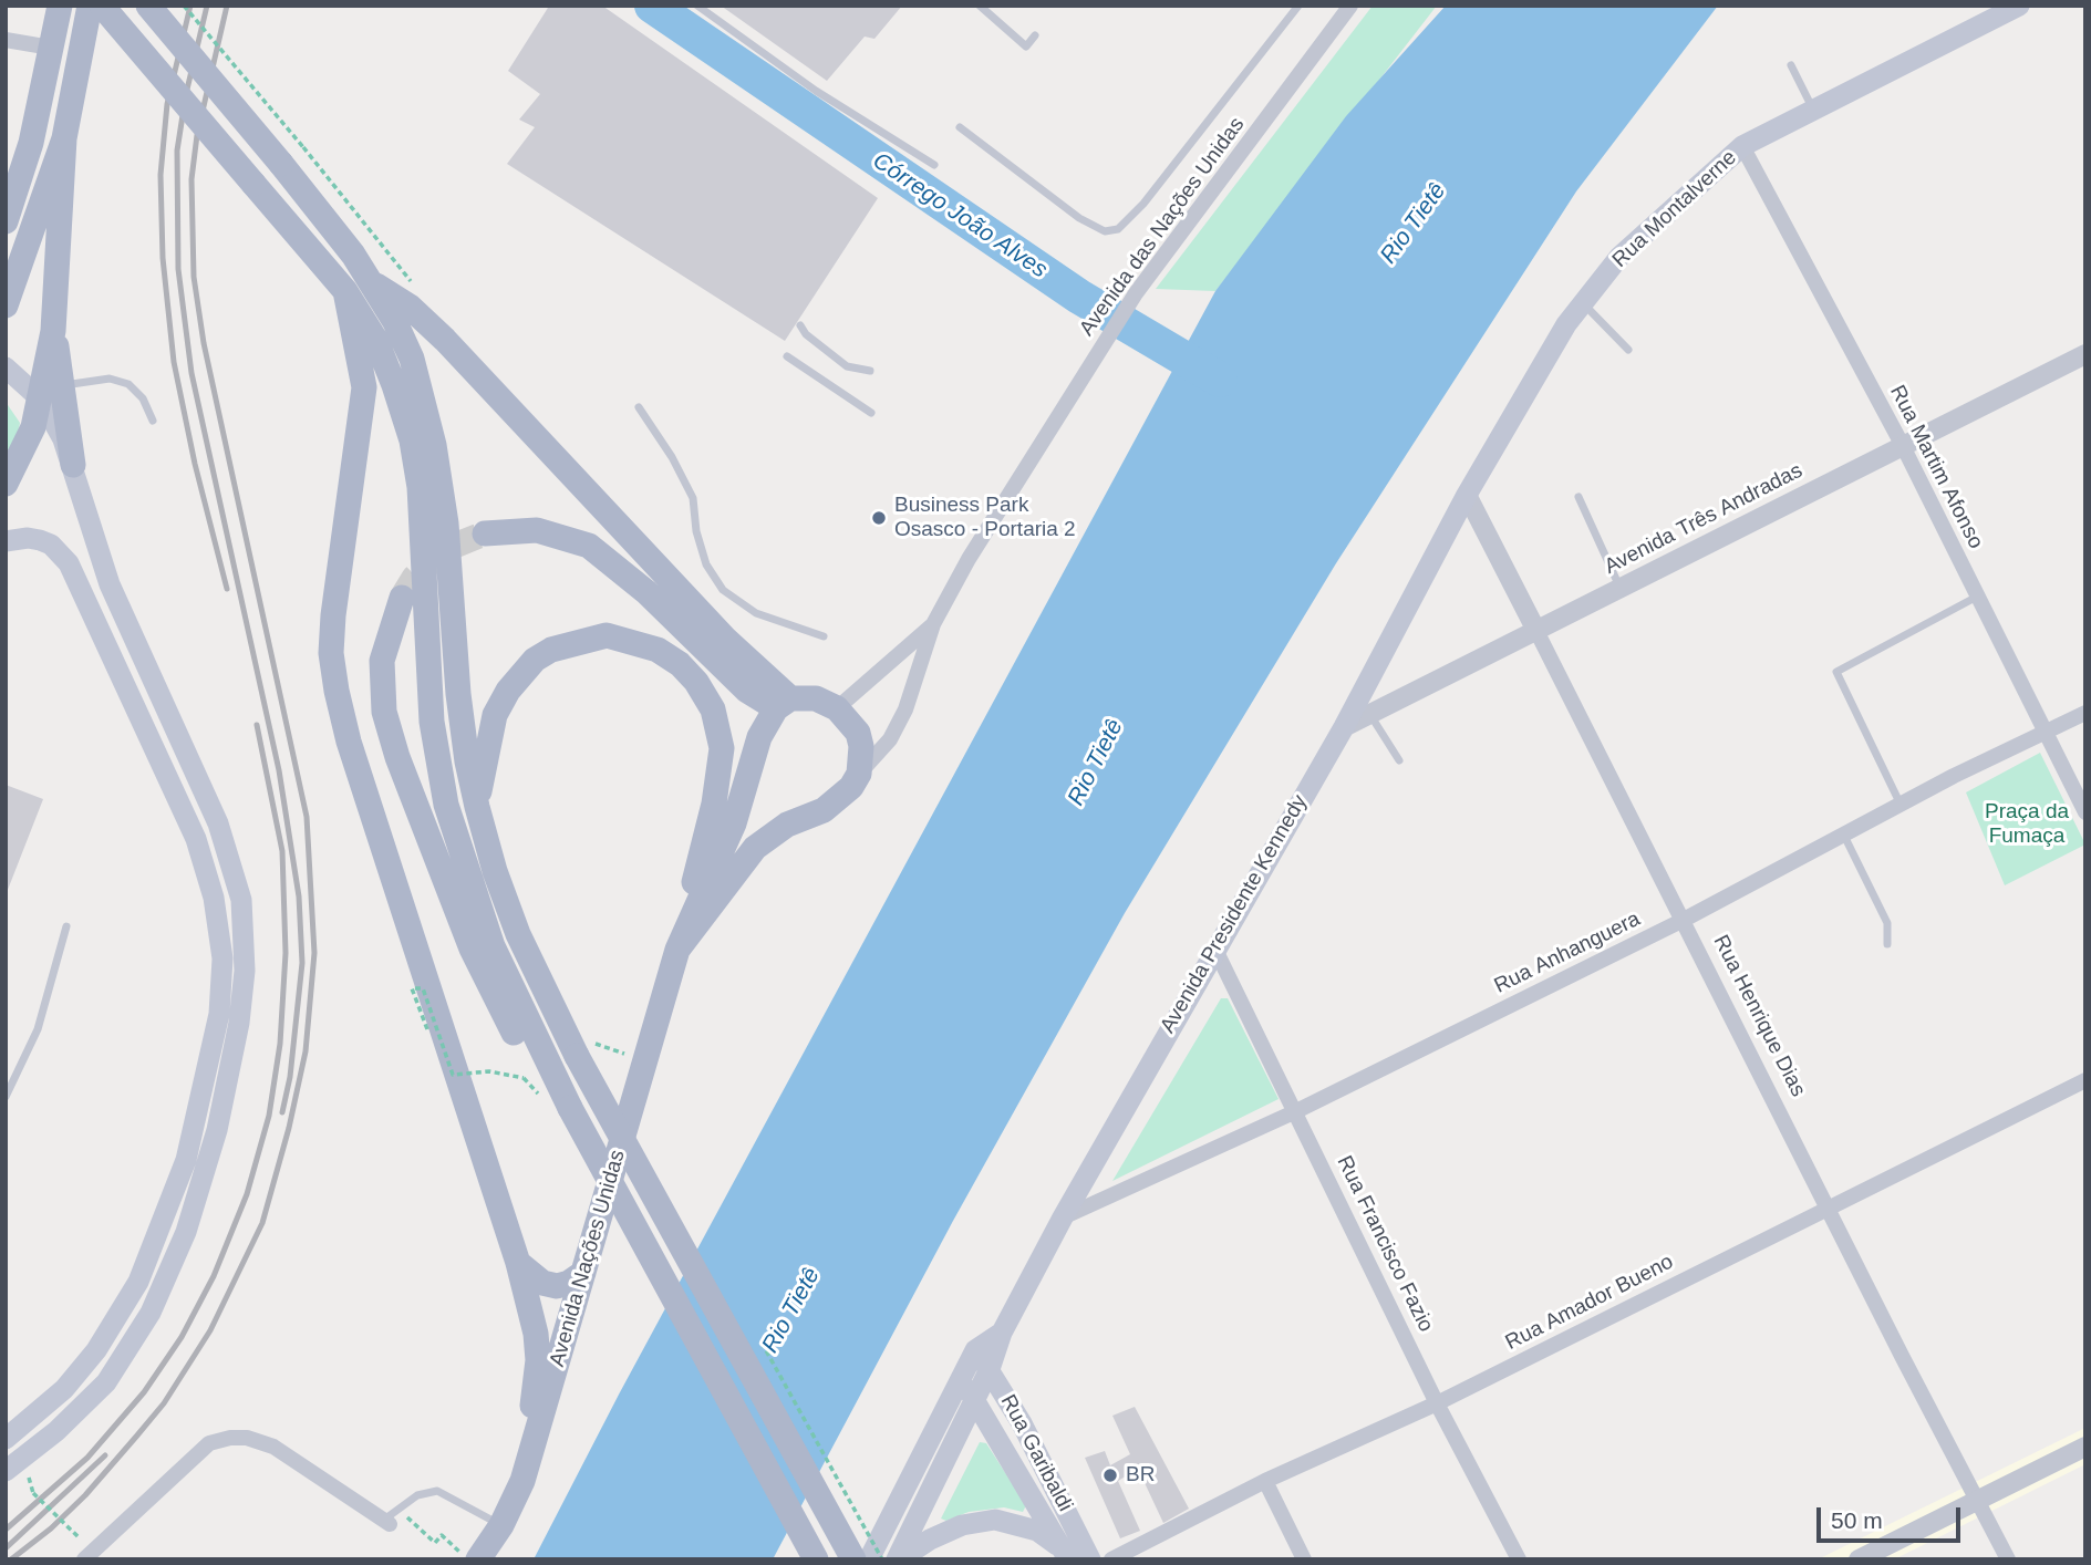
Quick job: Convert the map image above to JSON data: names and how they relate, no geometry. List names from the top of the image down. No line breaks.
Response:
{"streets":{"main road":["Rua Montalverne","Avenida Presidente Kennedy","Avenida Nações Unidas","Rua Garibaldi"],"street":["Avenida das Nações Unidas","Rua Martim Afonso","Avenida Três Andradas","Rua Anhanguera","Rua Henrique Dias","Rua Francisco Fazio","Rua Amador Bueno"]},"crossings":[["Rua Montalverne","Rua Martim Afonso"],["Rua Montalverne","Avenida Presidente Kennedy"],["Rua Montalverne","Rua Henrique Dias"],["Rua Martim Afonso","Avenida Três Andradas"],["Rua Martim Afonso","Rua Anhanguera"],["Avenida Três Andradas","Avenida Presidente Kennedy"],["Avenida Três Andradas","Rua Henrique Dias"],["Avenida Presidente Kennedy","Rua Anhanguera"],["Avenida Presidente Kennedy","Rua Henrique Dias"],["Avenida Presidente Kennedy","Rua Francisco Fazio"],["Avenida Presidente Kennedy","Rua Garibaldi"],["Rua Anhanguera","Rua Henrique Dias"],["Rua Anhanguera","Rua Francisco Fazio"],["Rua Henrique Dias","Rua Amador Bueno"],["Rua Francisco Fazio","Rua Amador Bueno"]],"water":["Córrego João Alves","Rio Tietê"],"parks":["Praça da Fumaça"],"places":["Business Park Osasco - Portaria 2","BR"],"scale_bar":"50 m"}
